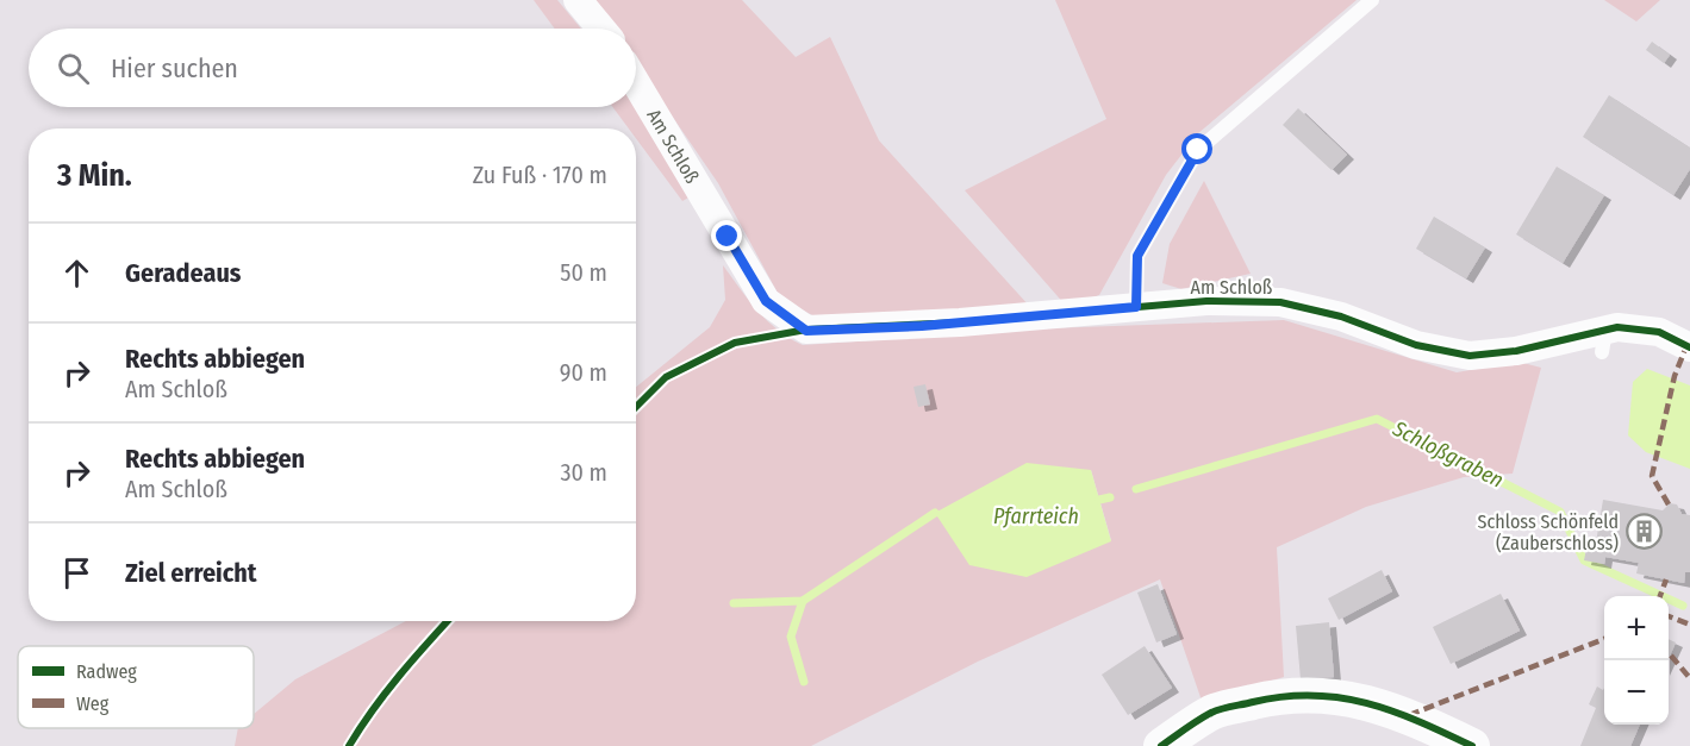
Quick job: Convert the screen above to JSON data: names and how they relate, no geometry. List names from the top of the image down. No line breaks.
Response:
{"streets":{"street":["Am Schloß"]},"water":["Schloßgraben","Pfarrteich"],"places":{"building":["Schloss Schönfeld (Zauberschloss)"]},"legend":["Radweg","Weg"],"page":{"search":"Hier suchen","heading":["3 Min.","Zu Fuß · 170 m"],"list":[["Geradeaus","50 m"],["Rechts abbiegen","Am Schloß","90 m"],["Rechts abbiegen","Am Schloß","30 m"],"Ziel erreicht"],"map_buttons":["+","−"]}}
